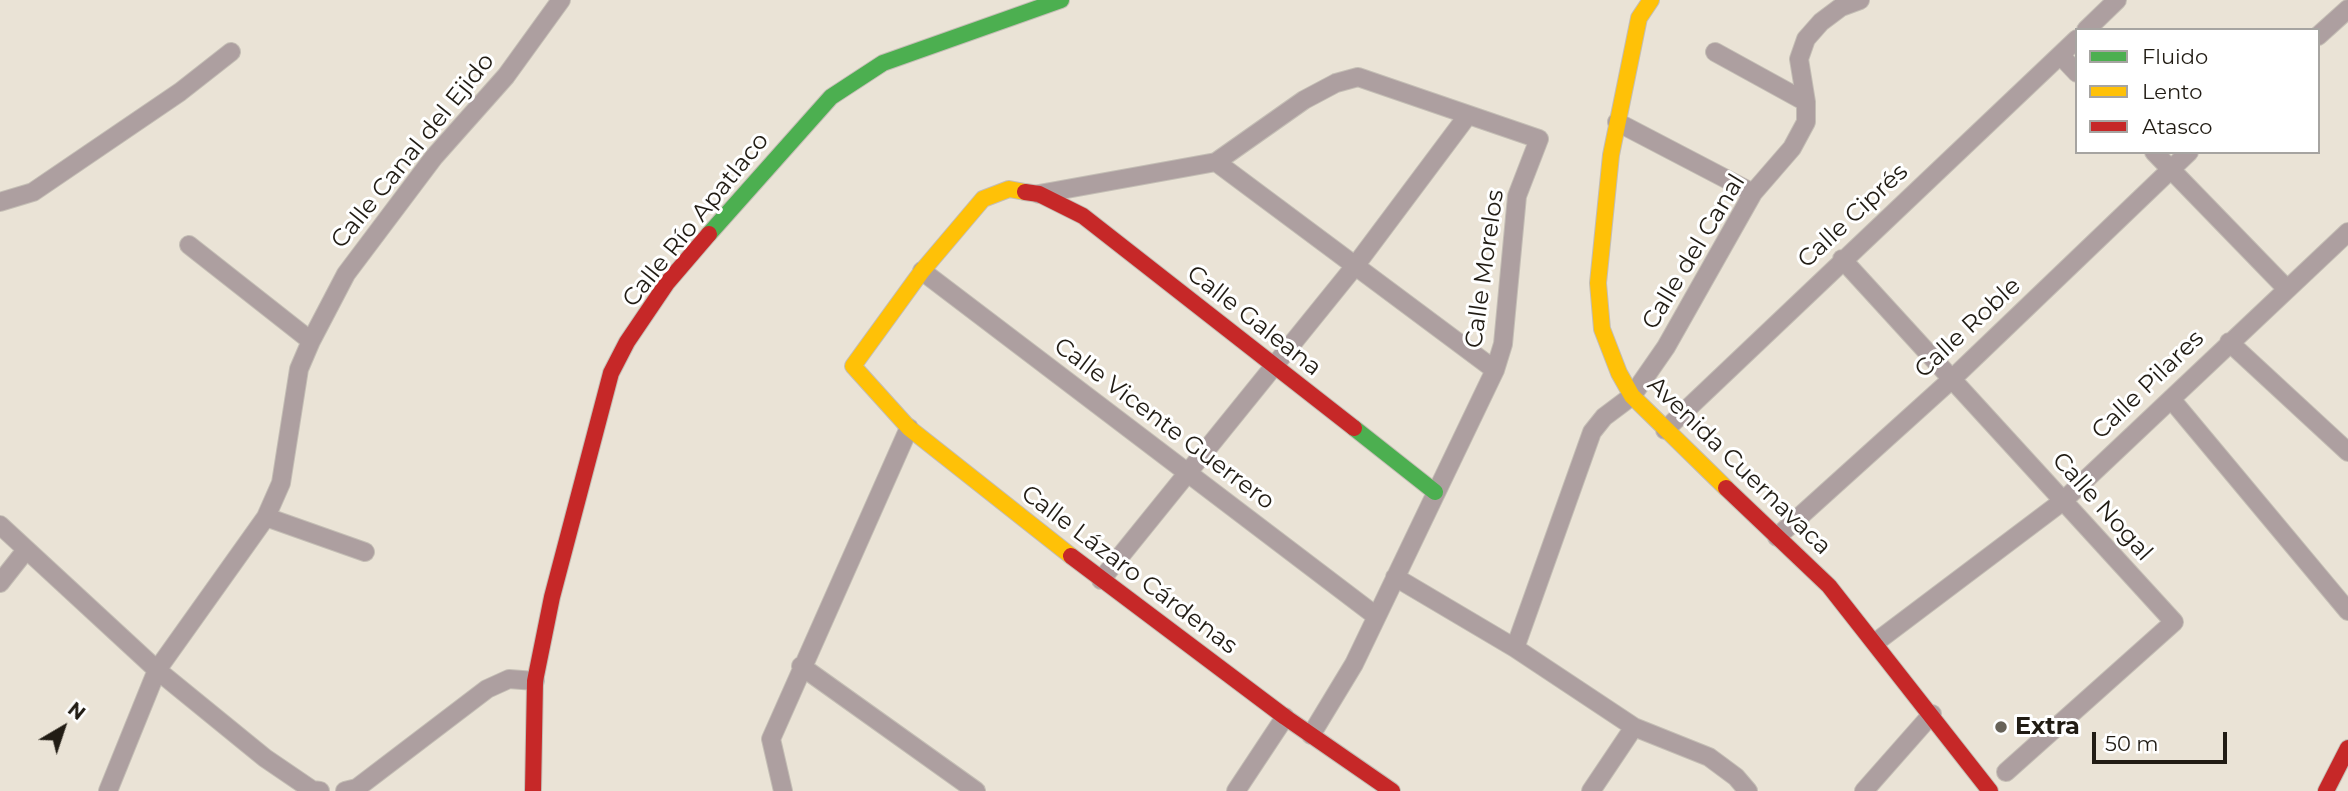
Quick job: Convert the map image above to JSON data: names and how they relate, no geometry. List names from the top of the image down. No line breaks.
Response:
{"streets":{"street":["Calle Canal del Ejido","Calle Ciprés","Calle Río Apatlaco","Calle del Canal","Calle Morelos","Calle Galeana","Calle Roble","Calle Pilares","Calle Vicente Guerrero","Avenida Cuernavaca","Calle Nogal","Calle Lázaro Cárdenas"]},"crossings":[["Calle Ciprés","Avenida Cuernavaca"],["Calle Ciprés","Calle Nogal"],["Calle del Canal","Avenida Cuernavaca"],["Calle Morelos","Calle Galeana"],["Calle Morelos","Calle Vicente Guerrero"],["Calle Morelos","Calle Lázaro Cárdenas"],["Calle Roble","Avenida Cuernavaca"],["Calle Roble","Calle Nogal"],["Calle Pilares","Avenida Cuernavaca"],["Calle Pilares","Calle Nogal"],["Calle Vicente Guerrero","Calle Lázaro Cárdenas"]],"places":["Extra"],"legend":["Fluido","Lento","Atasco"],"scale_bar":"50 m","north":"top right"}
